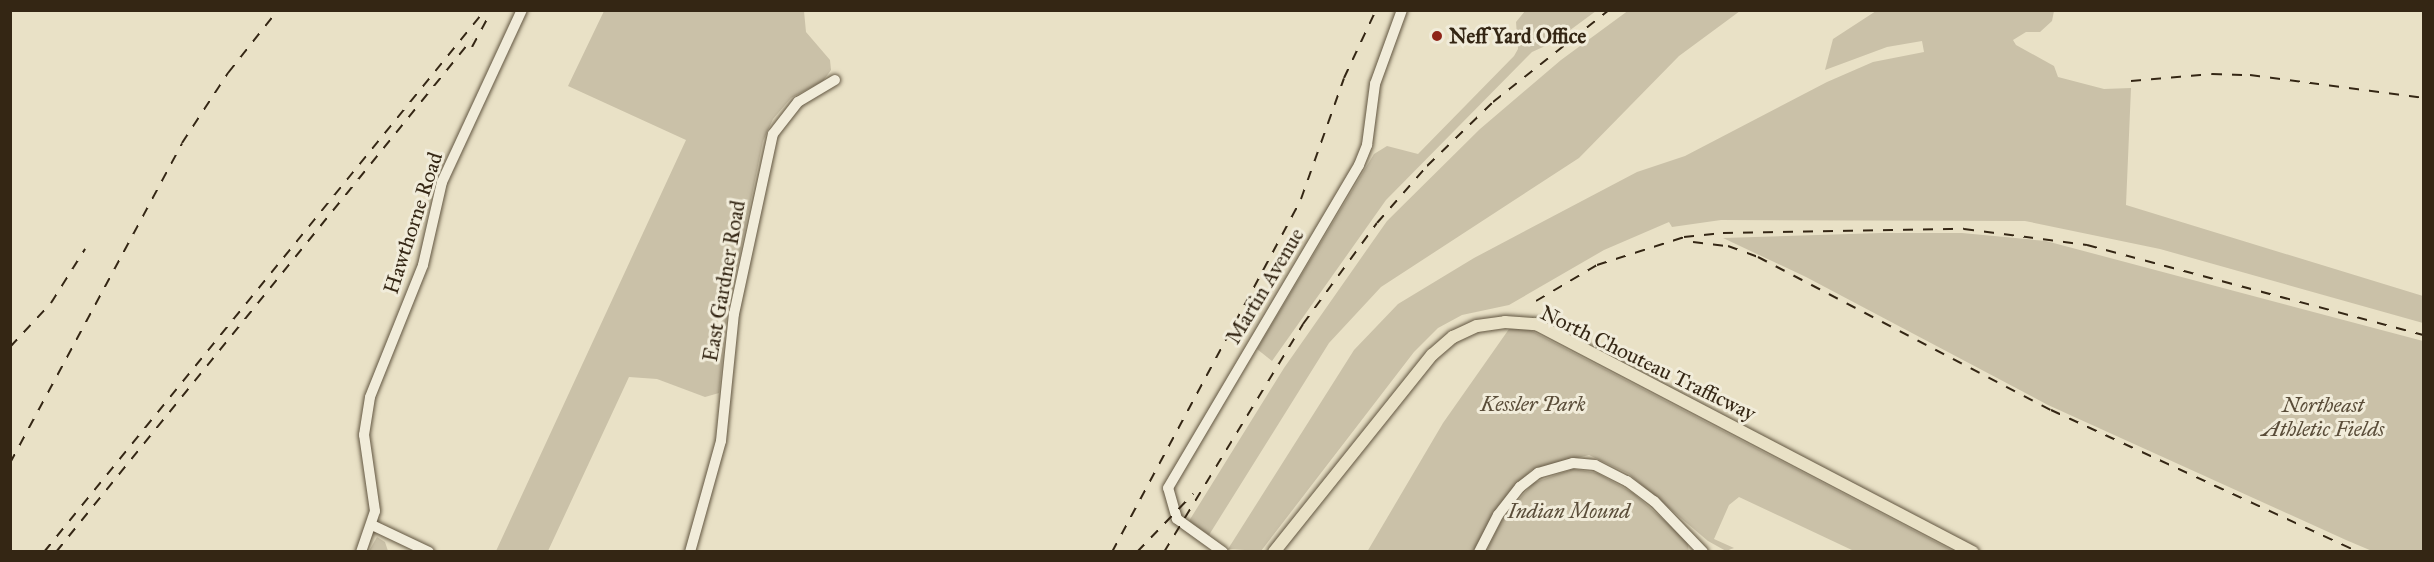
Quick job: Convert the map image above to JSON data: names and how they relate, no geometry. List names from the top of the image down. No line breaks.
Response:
{"streets":{"main road":["North Chouteau Trafficway"],"street":["Hawthorne Road","East Gardner Road","Martin Avenue"]},"parks":["Kessler Park","Northeast Athletic Fields","Indian Mound"],"places":["Neff Yard Office"]}
